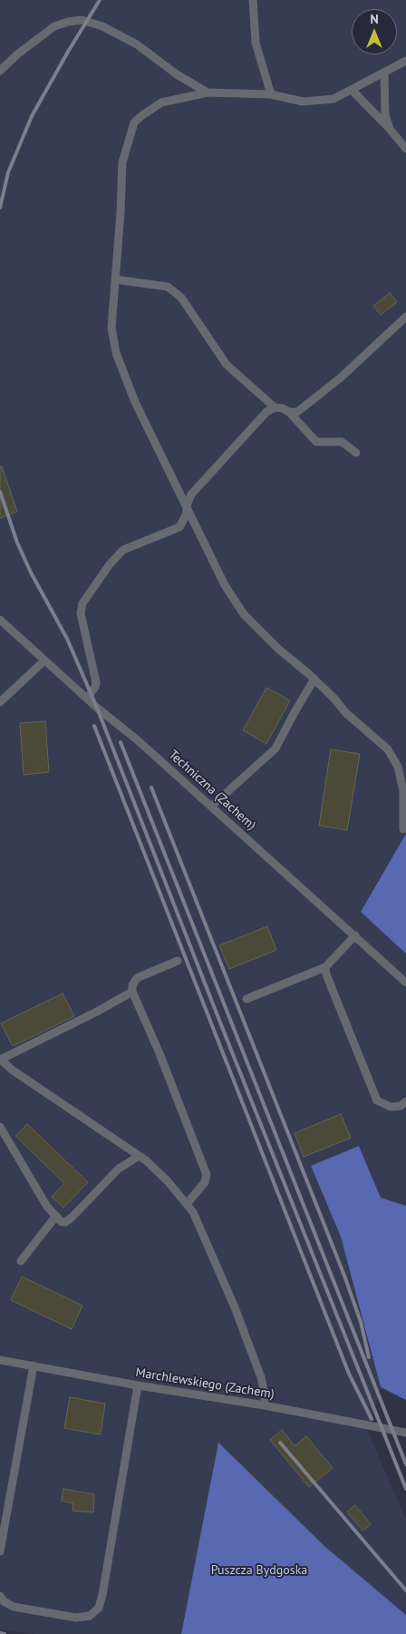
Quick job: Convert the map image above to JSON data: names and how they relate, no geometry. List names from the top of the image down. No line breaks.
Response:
{"streets":{"lane":["Techniczna (Zachem)","Marchlewskiego (Zachem)"]},"parks":["Puszcza Bydgoska"],"north":"top"}
